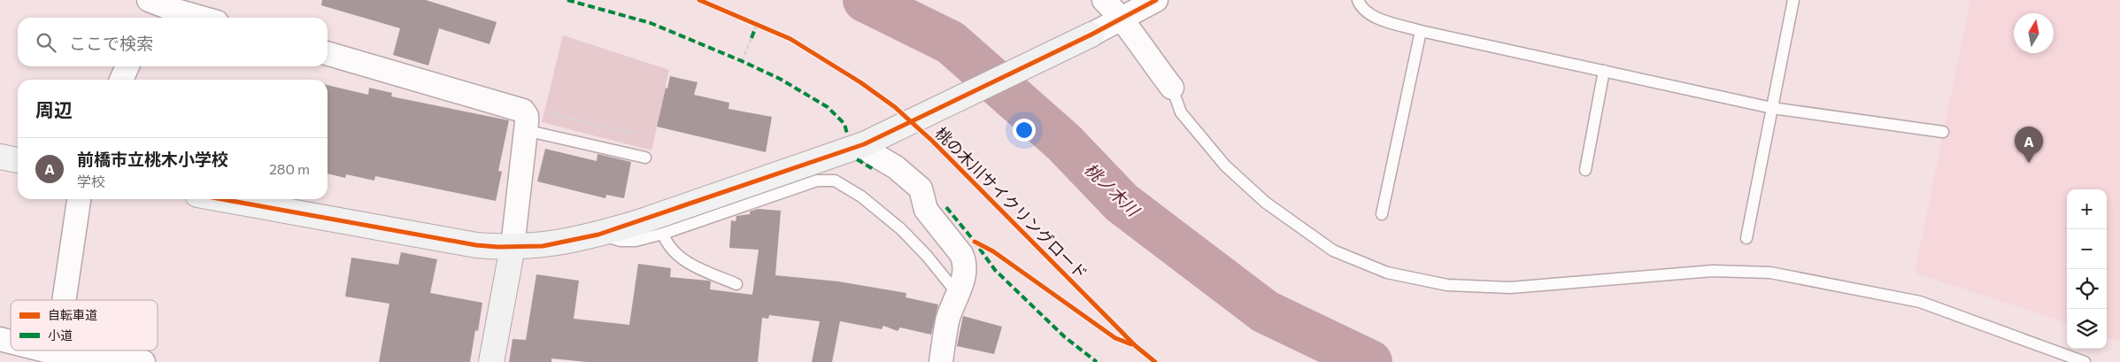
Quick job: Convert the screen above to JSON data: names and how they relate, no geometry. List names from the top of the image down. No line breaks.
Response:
{"streets":{"cycle path":["桃の木川サイクリングロード"]},"water":["桃ノ木川"],"legend":["自転車道","小道"],"north":"top","page":{"search":"ここで検索","heading":"周辺","pins":"A","list":[{"mark":"A","name":"前橋市立桃木小学校","note":"学校","value":"280 m"}],"map_buttons":["+","−"]}}
